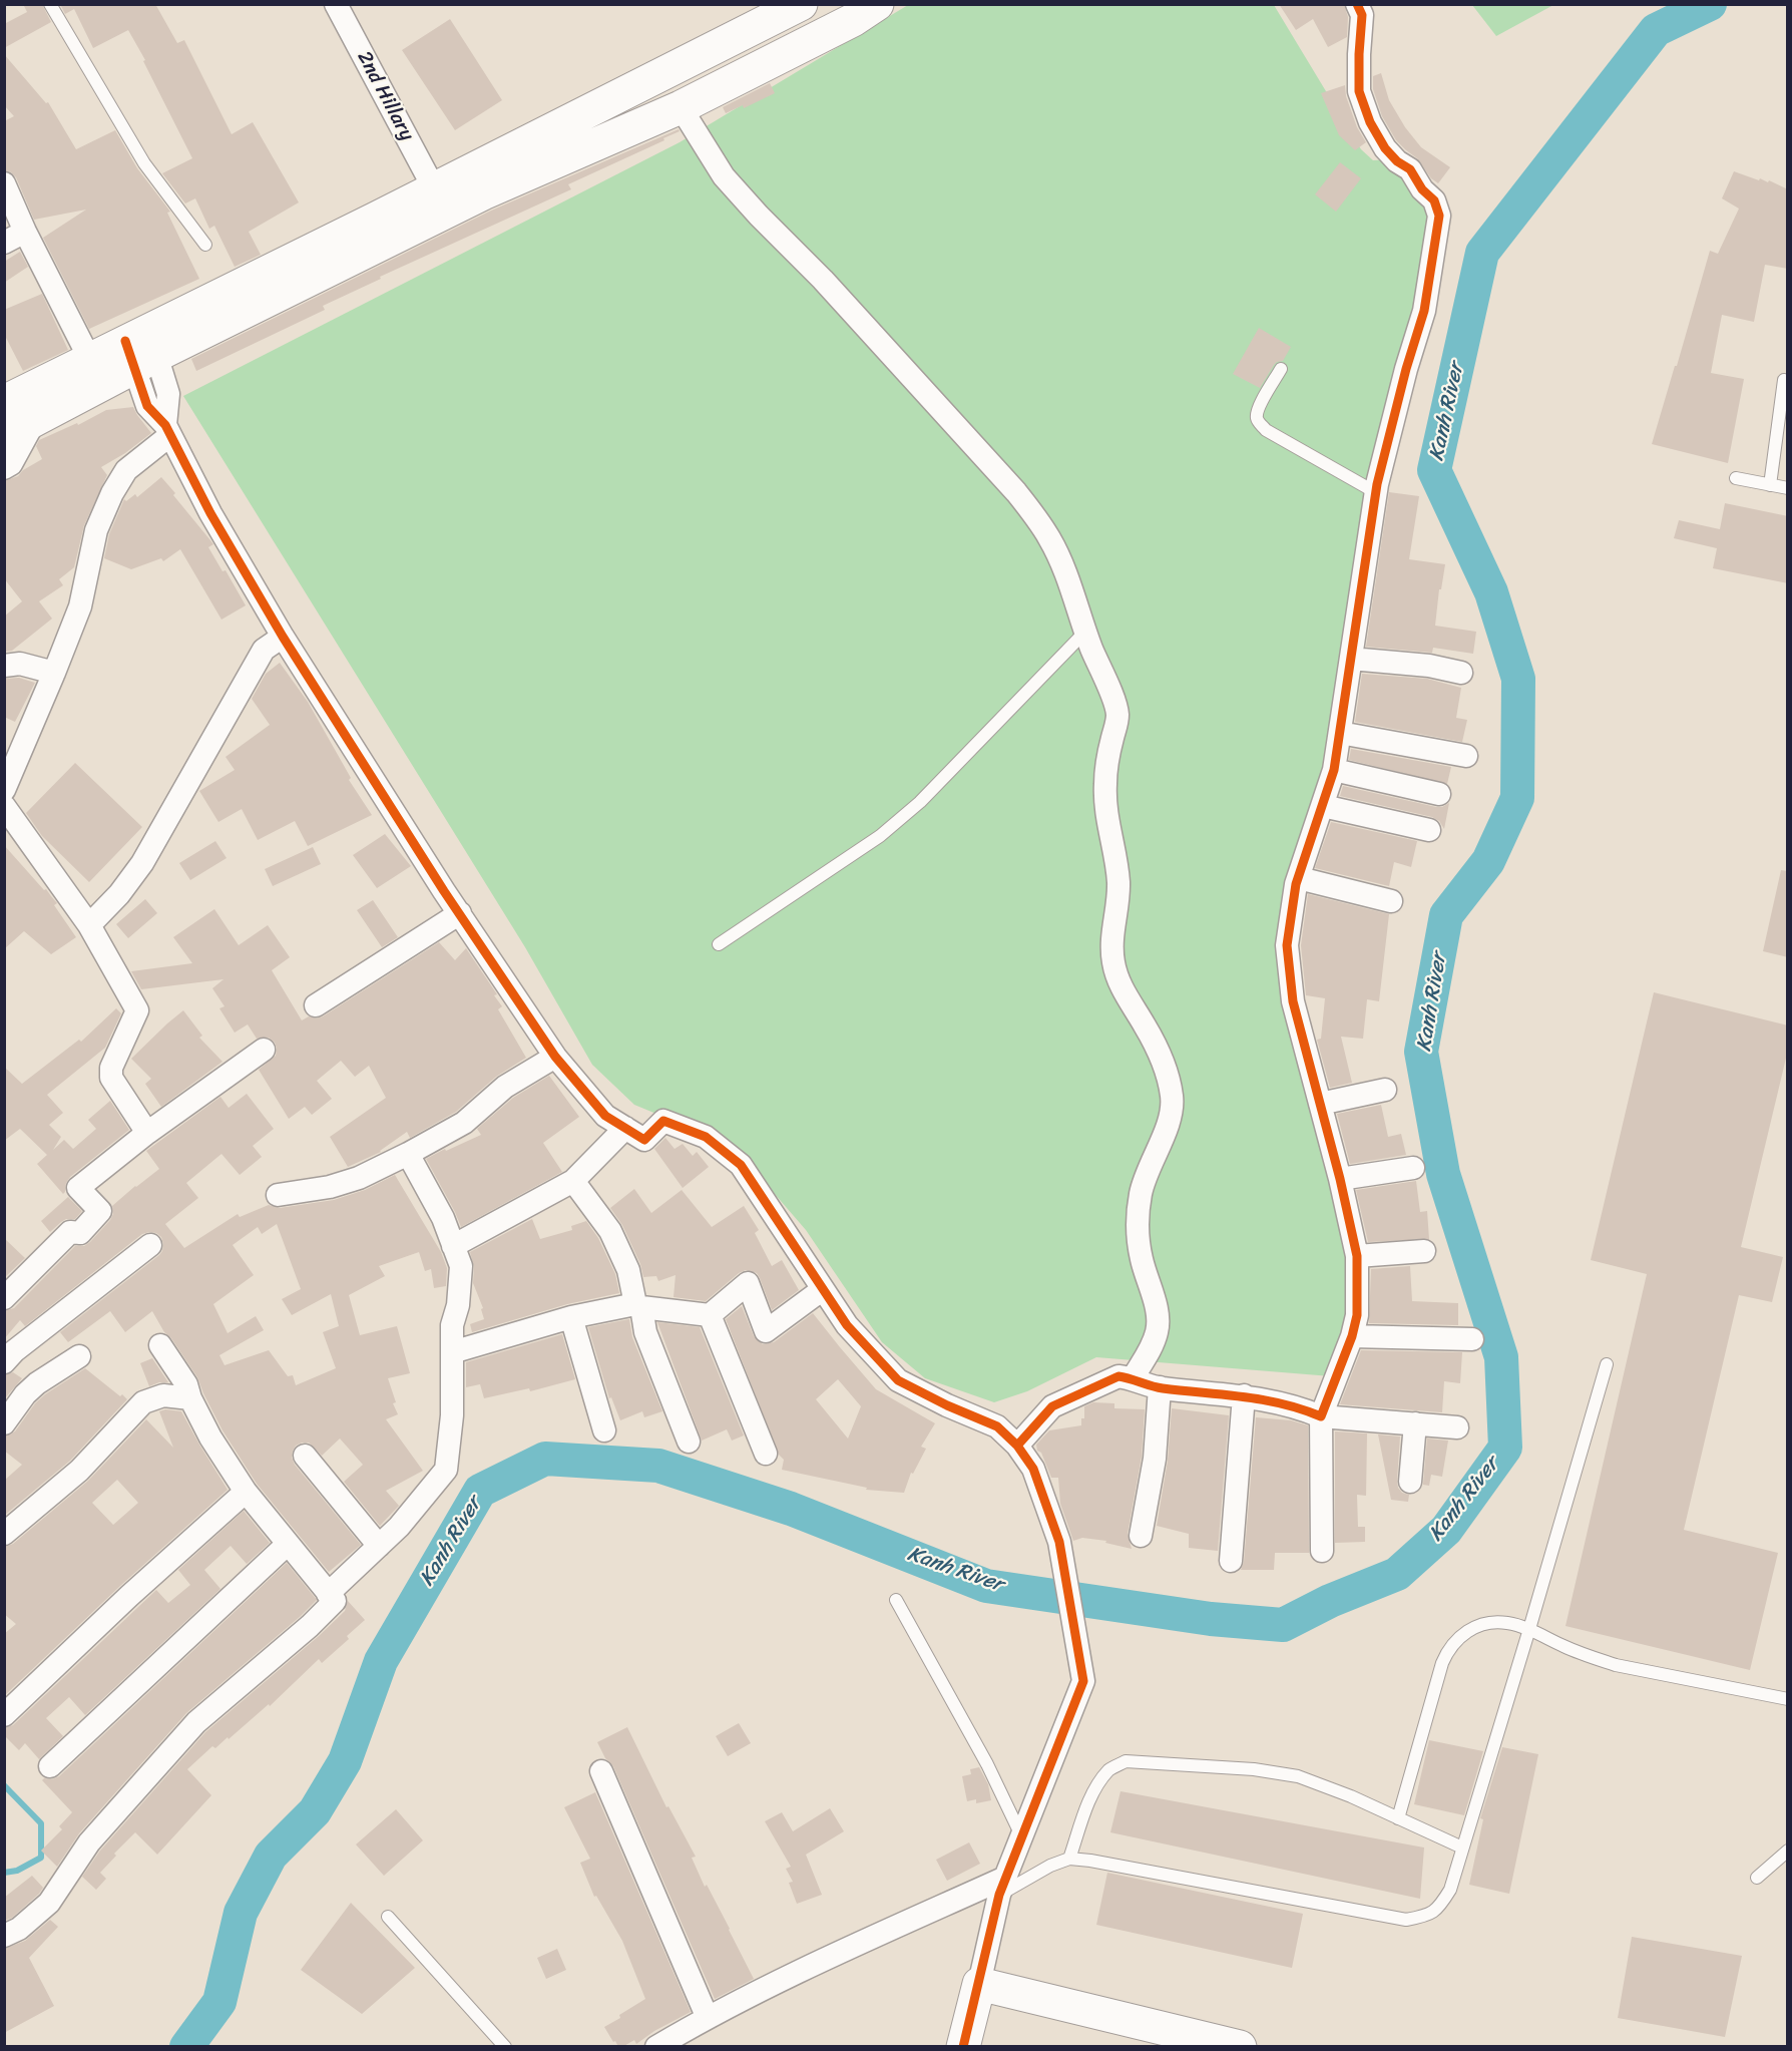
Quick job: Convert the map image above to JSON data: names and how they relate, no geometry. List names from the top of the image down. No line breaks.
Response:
{"streets":{"street":["2nd Hillary"]},"water":["Kanh River"]}
